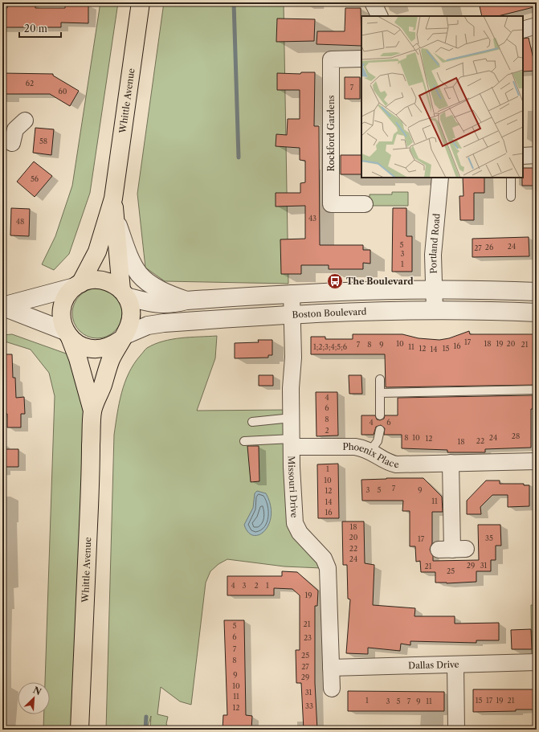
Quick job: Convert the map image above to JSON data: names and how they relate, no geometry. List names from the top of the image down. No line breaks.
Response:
{"streets":{"main road":["Whittle Avenue"],"street":["Rockford Gardens","Portland Road","Boston Boulevard","Phoenix Place","Missouri Drive","Dallas Drive"]},"crossings":[["Whittle Avenue","Boston Boulevard"],["Portland Road","Boston Boulevard"],["Boston Boulevard","Missouri Drive"],["Phoenix Place","Missouri Drive"],["Missouri Drive","Dallas Drive"]],"places":{"bus stop":["The Boulevard"]},"house_numbers":["62","7","60","58","56","43","48","5","24","26","27","3","1","17","10","18","19","20","7","8","9","21","16","1;2;3;4;5;6","11","12","15","14","4","6","8","4","6","2","28","8","10","24","12","22","18","1","10","7","3","5","9","12","11","14","16","18","20","35","17","22","24","29","31","21","25","4","3","2","1","19","21","5","6","23","7","25","8","27","9","29","10","31","11","1","15","17","19","21","3","5","7","9","11","33","12"],"scale_bar":"20 m","north":"top right"}
